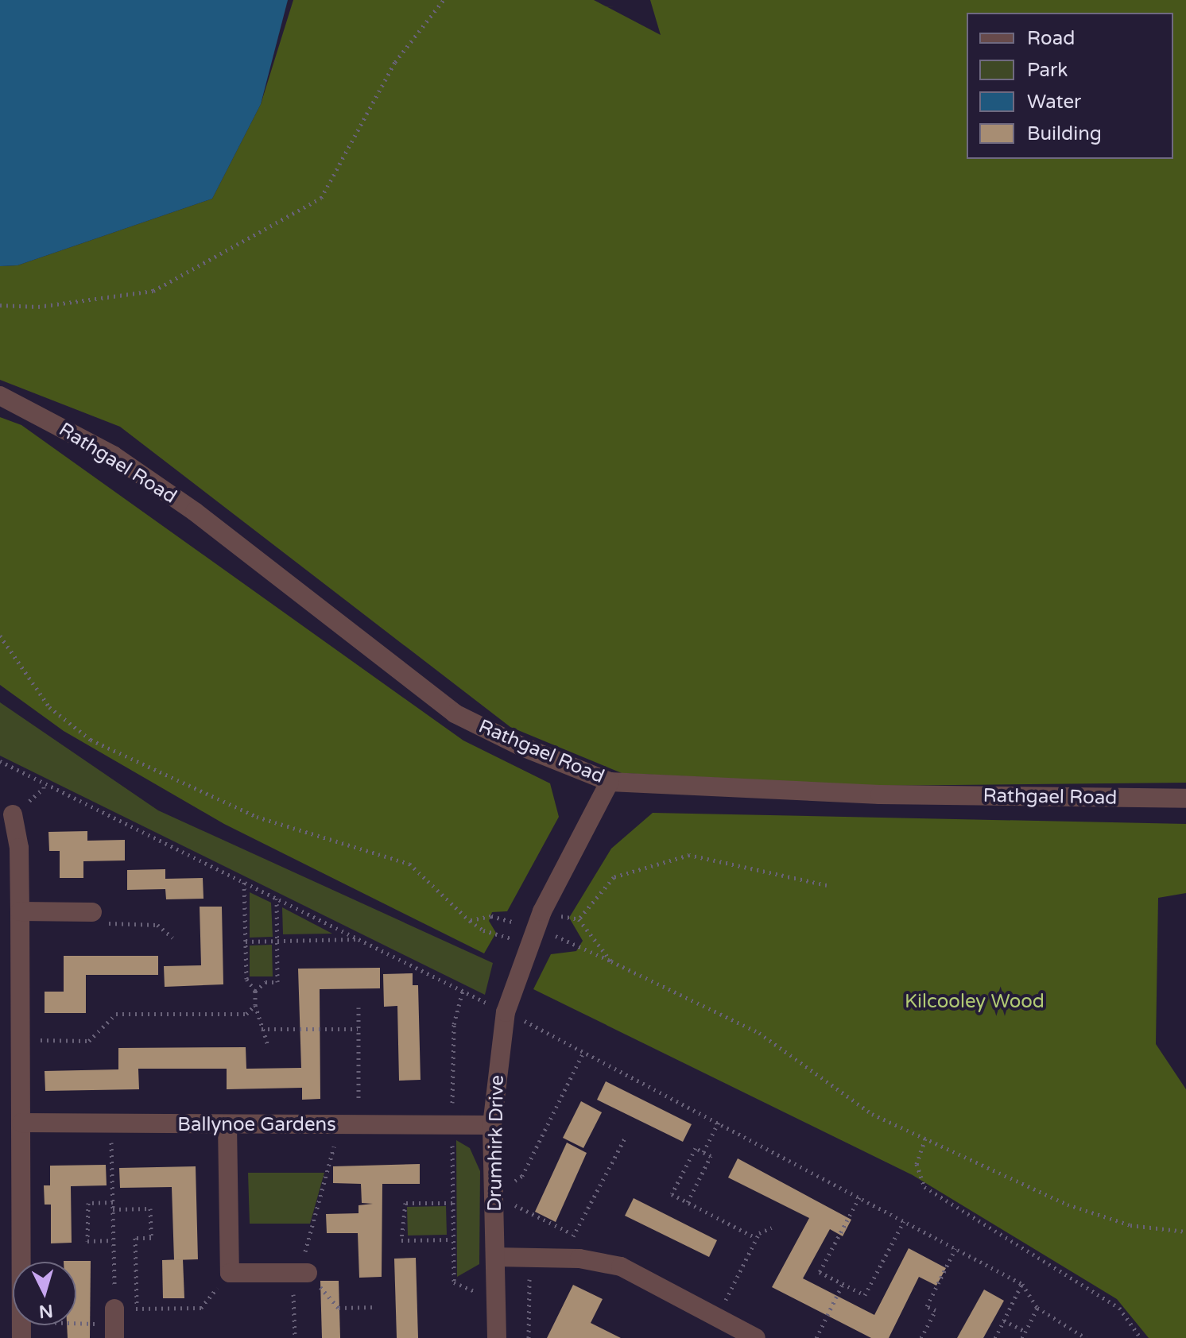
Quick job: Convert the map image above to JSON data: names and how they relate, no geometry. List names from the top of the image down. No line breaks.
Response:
{"streets":{"street":["Rathgael Road","Ballynoe Gardens","Drumhirk Drive"]},"crossings":[["Rathgael Road","Drumhirk Drive"],["Ballynoe Gardens","Drumhirk Drive"]],"parks":["Kilcooley Wood"],"legend":["Road","Park","Water","Building"],"north":"bottom"}
